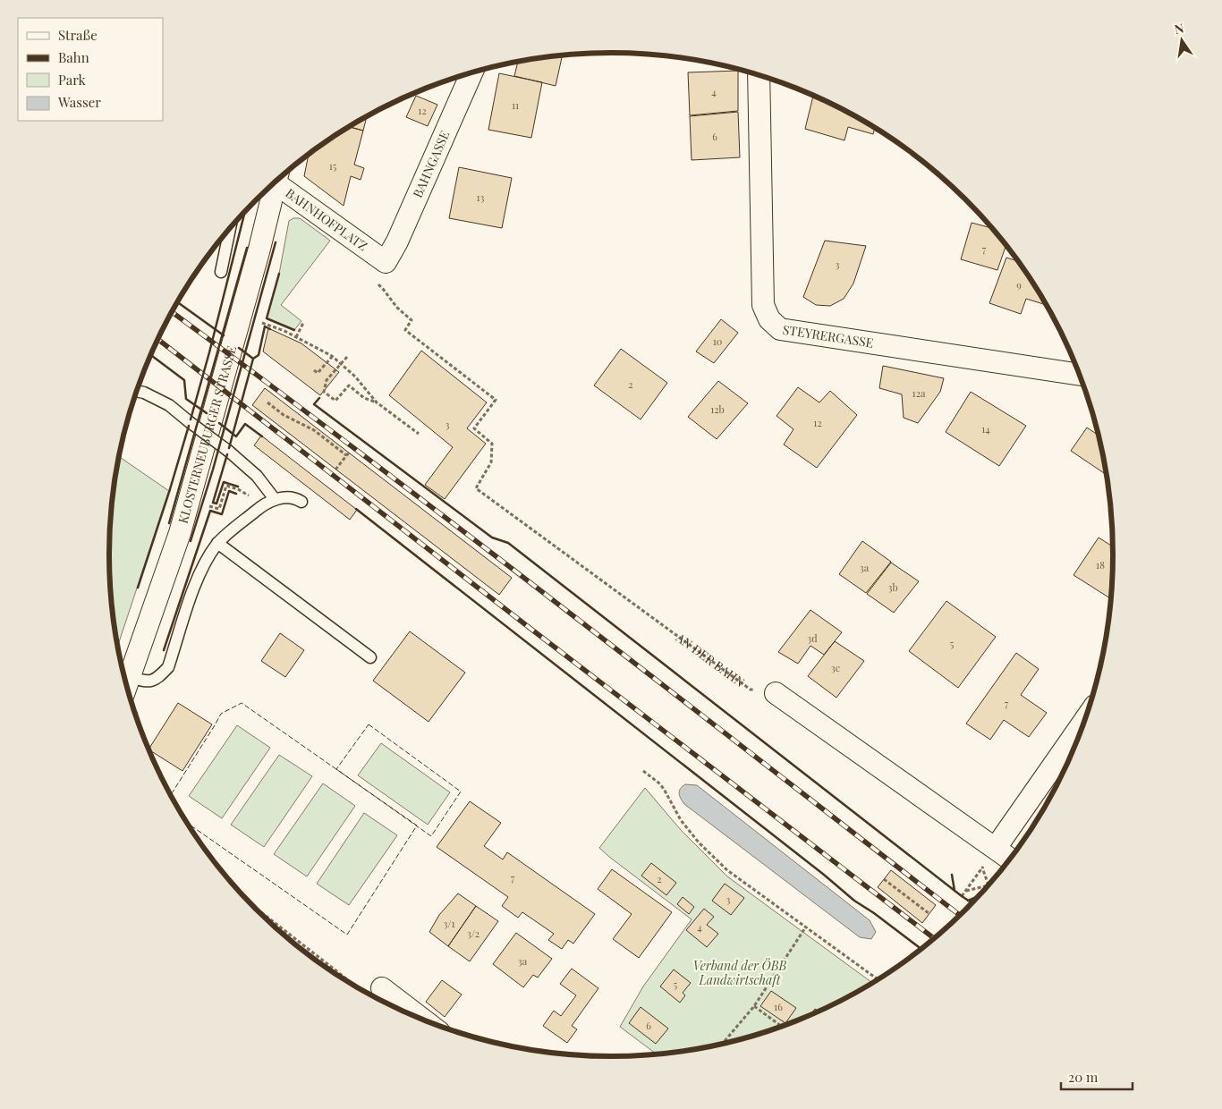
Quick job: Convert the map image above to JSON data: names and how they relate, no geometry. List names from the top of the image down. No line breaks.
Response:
{"streets":{"street":["BAHNGASSE","BAHNHOFPLATZ","STEYRERGASSE","KLOSTERNEUBURGER STRASSE"],"path":["AN DER BAHN"]},"crossings":[["BAHNGASSE","BAHNHOFPLATZ"]],"parks":["Verband der ÖBB Landwirtschaft"],"house_numbers":["4","11","12","6","15","13","7","3","9","10","2","12a","12b","12","3","14","18","3a","3b","3d","5","3c","7","7","2","3","3/1","4","3/2","3a","5","16","6"],"legend":["Straße","Bahn","Park","Wasser"],"scale_bar":"20 m","north":"top"}
